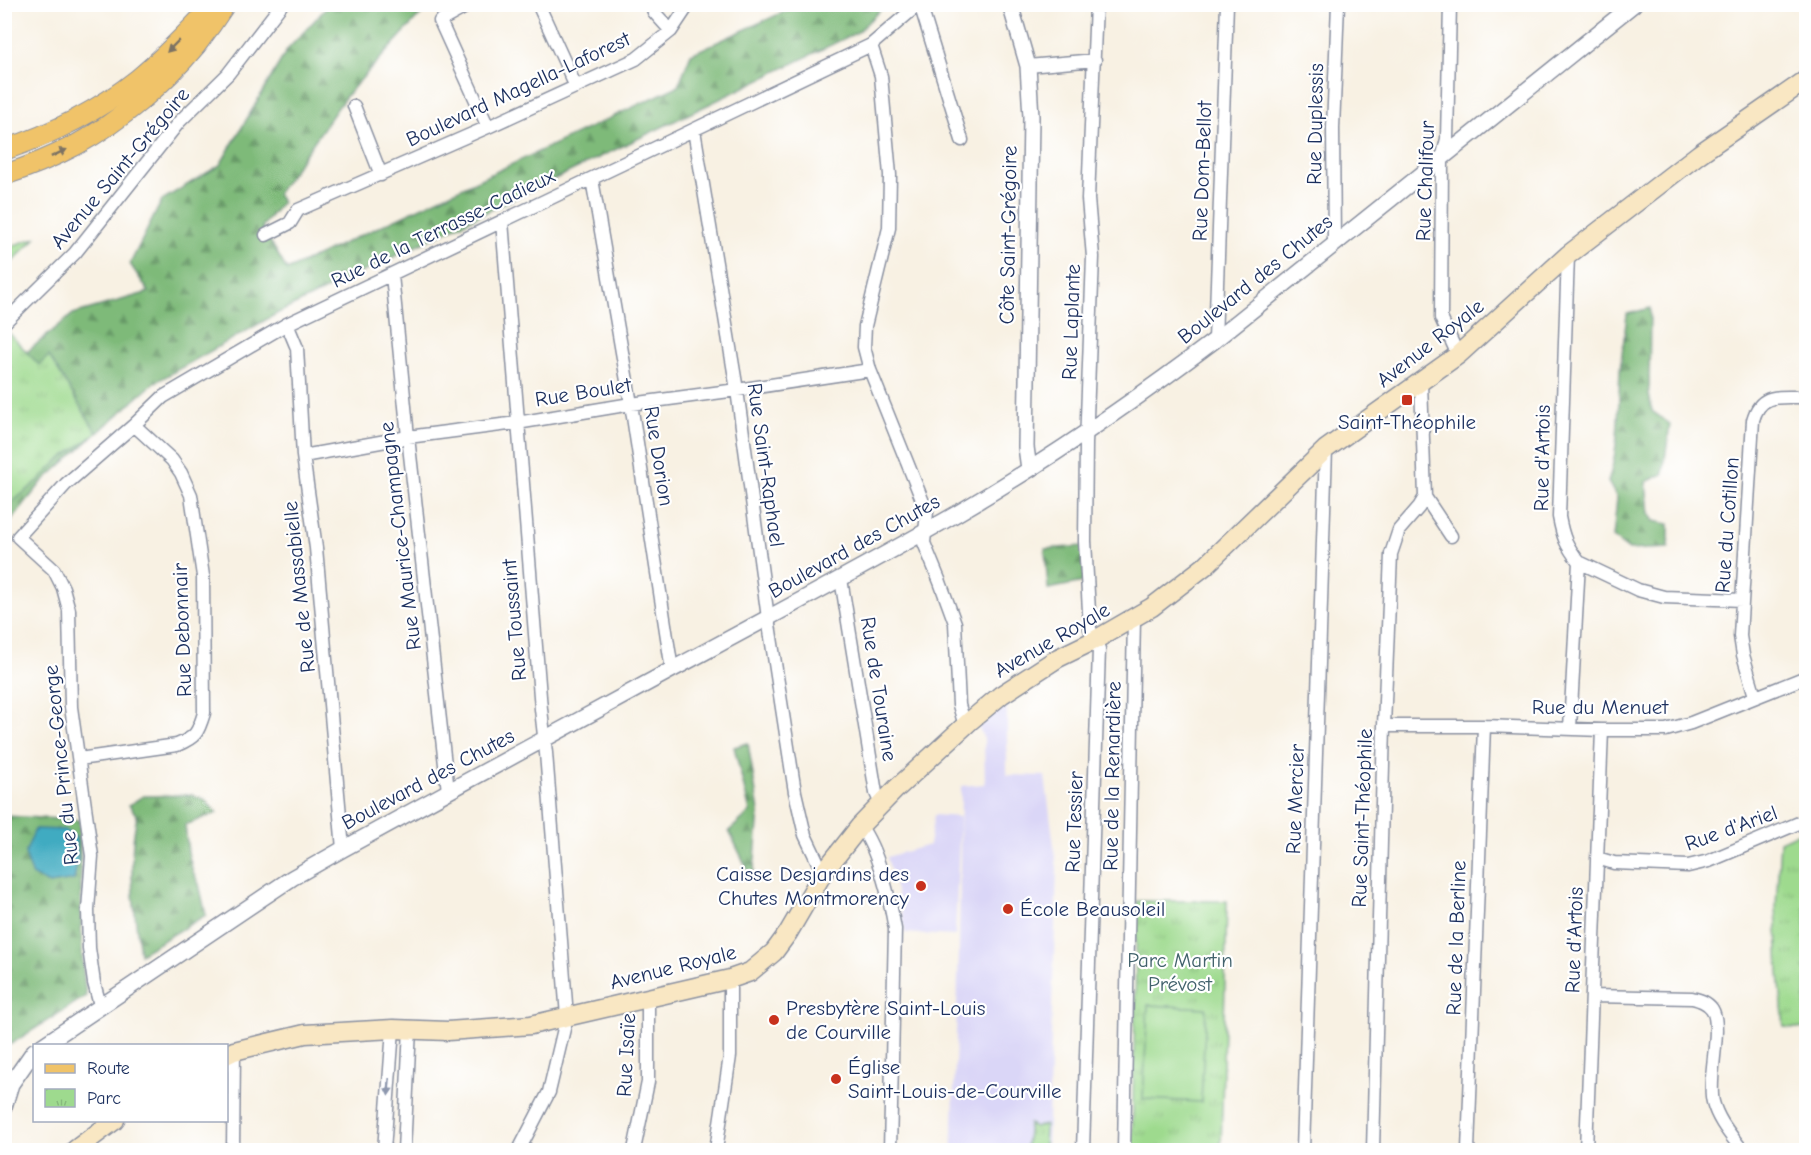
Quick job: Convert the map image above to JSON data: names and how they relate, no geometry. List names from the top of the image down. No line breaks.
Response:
{"streets":{"main road":["Avenue Royale"],"street":["Boulevard Magella-Laforest","Rue Duplessis","Avenue Saint-Grégoire","Rue Dom-Bellot","Rue Chalifour","Rue de la Terrasse-Cadieux","Côte Saint-Grégoire","Boulevard des Chutes","Rue Laplante","Rue Boulet","Rue Dorion","Rue d'Artois","Rue Saint-Raphael","Rue du Cotillon","Rue Maurice-Champagne","Rue de Massabielle","Rue Toussaint","Rue Debonnair","Rue de Touraine","Rue du Menuet","Rue du Prince-George","Rue de la Renardière","Rue Mercier","Rue Saint-Théophile","Rue Tessier","Rue d'Ariel","Rue de la Berline","Rue Isaïe"]},"crossings":[["Rue Duplessis","Boulevard des Chutes"],["Rue Dom-Bellot","Boulevard des Chutes"],["Rue Chalifour","Boulevard des Chutes"],["Rue Chalifour","Avenue Royale"],["Rue de la Terrasse-Cadieux","Rue Dorion"],["Rue de la Terrasse-Cadieux","Rue Saint-Raphael"],["Rue de la Terrasse-Cadieux","Rue Maurice-Champagne"],["Rue de la Terrasse-Cadieux","Rue de Massabielle"],["Rue de la Terrasse-Cadieux","Rue Toussaint"],["Rue de la Terrasse-Cadieux","Rue Debonnair"],["Rue de la Terrasse-Cadieux","Rue du Prince-George"],["Côte Saint-Grégoire","Boulevard des Chutes"],["Boulevard des Chutes","Rue Laplante"],["Boulevard des Chutes","Rue Dorion"],["Boulevard des Chutes","Rue Saint-Raphael"],["Boulevard des Chutes","Rue Maurice-Champagne"],["Boulevard des Chutes","Rue de Massabielle"],["Boulevard des Chutes","Rue Toussaint"],["Boulevard des Chutes","Rue de Touraine"],["Boulevard des Chutes","Rue du Prince-George"],["Rue Laplante","Avenue Royale"],["Rue Laplante","Rue Tessier"],["Avenue Royale","Rue d'Artois"],["Avenue Royale","Rue Saint-Raphael"],["Avenue Royale","Rue Toussaint"],["Avenue Royale","Rue de Touraine"],["Avenue Royale","Rue de la Renardière"],["Avenue Royale","Rue Mercier"],["Avenue Royale","Rue Tessier"],["Avenue Royale","Rue Isaïe"],["Rue Boulet","Rue Dorion"],["Rue Boulet","Rue Saint-Raphael"],["Rue Boulet","Rue Maurice-Champagne"],["Rue Boulet","Rue de Massabielle"],["Rue Boulet","Rue Toussaint"],["Rue d'Artois","Rue du Menuet"],["Rue d'Artois","Rue d'Ariel"],["Rue du Cotillon","Rue du Menuet"],["Rue Debonnair","Rue du Prince-George"],["Rue du Menuet","Rue Saint-Théophile"],["Rue du Menuet","Rue de la Berline"]],"parks":["Parc Martin Prévost"],"places":{"transit":["Saint-Théophile"],"other":["Caisse Desjardins des Chutes Montmorency","École Beausoleil","Presbytère Saint-Louis de Courville","Église Saint-Louis-de-Courville"]},"legend":["Route","Parc"]}
